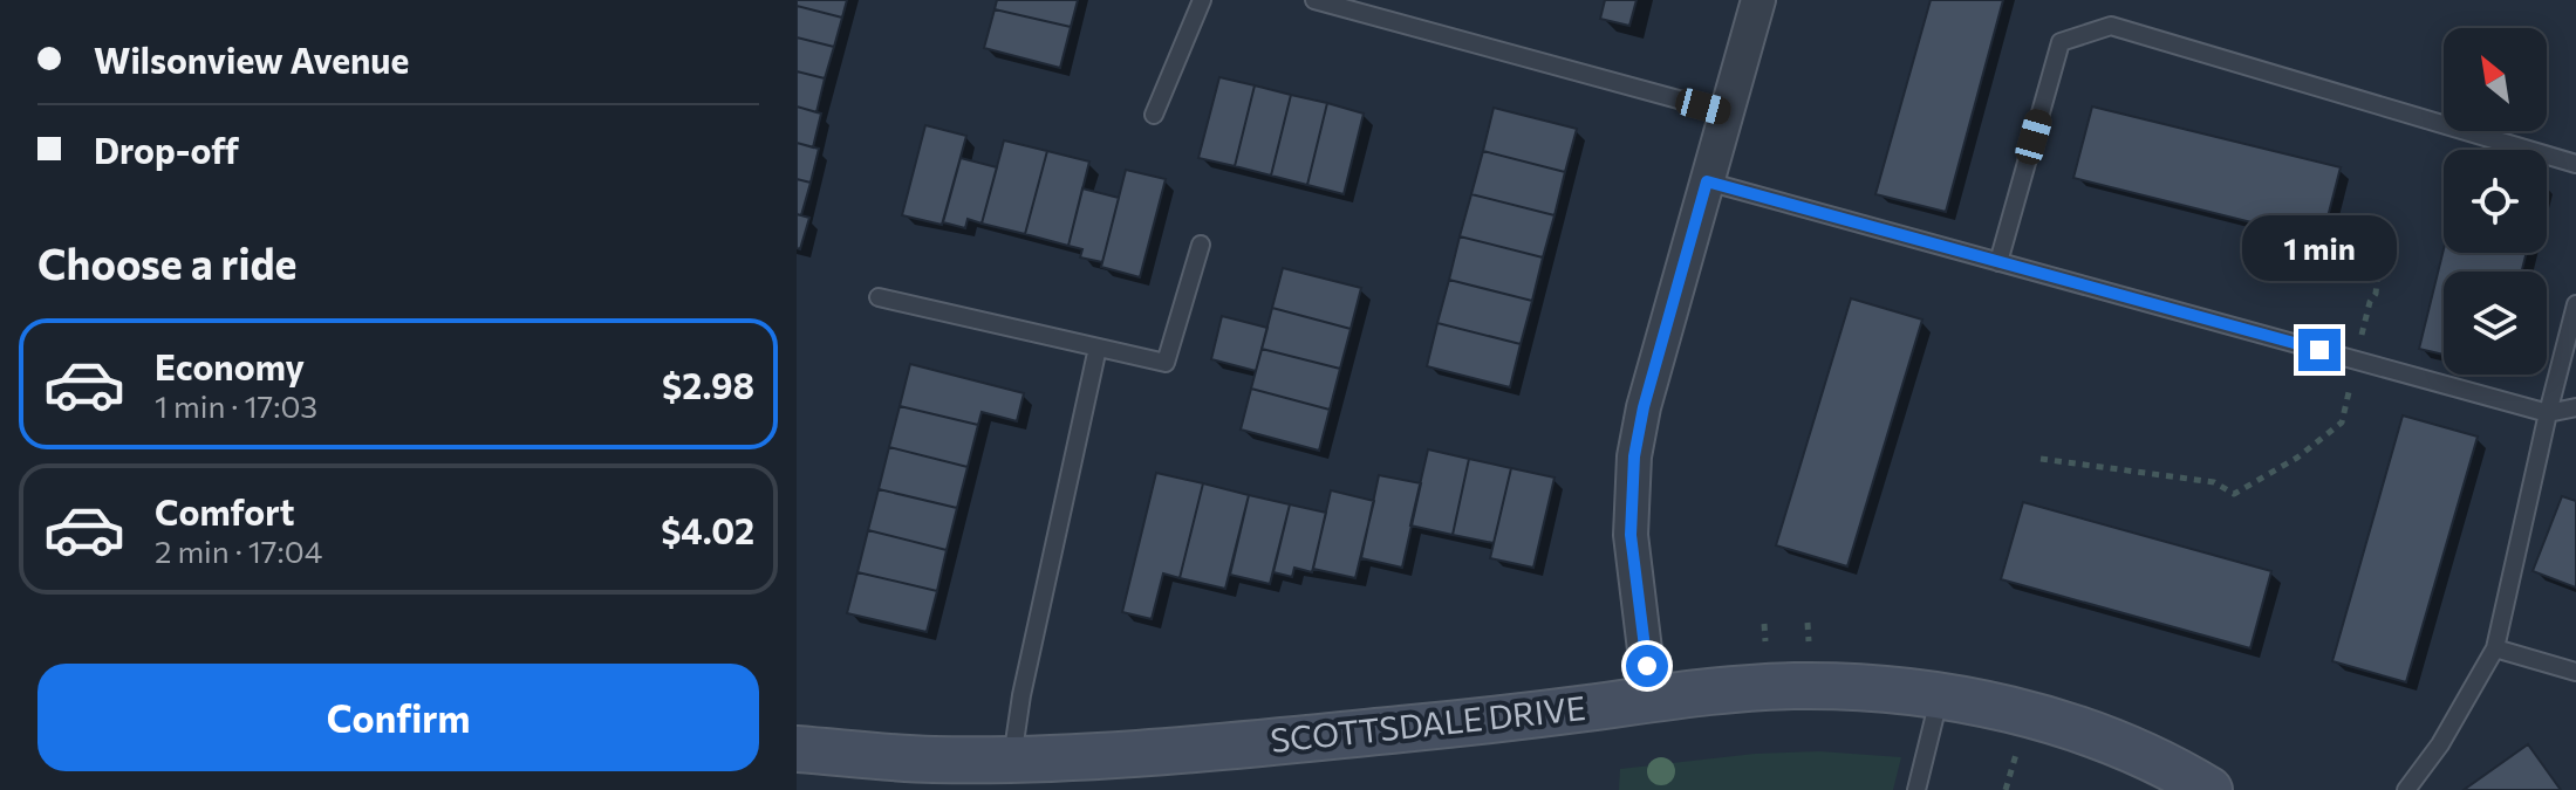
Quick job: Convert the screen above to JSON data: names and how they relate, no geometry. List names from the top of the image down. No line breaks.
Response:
{"streets":{"street":["SCOTTSDALE DRIVE"]},"north":"top left","page":{"banner":["Wilsonview Avenue","Drop-off"],"heading":"Choose a ride","bubble":"1 min","list":[{"name":"Economy","note":"1 min · 17:03","value":"$2.98"},{"name":"Comfort","note":"2 min · 17:04","value":"$4.02"}],"buttons":"Confirm"}}
